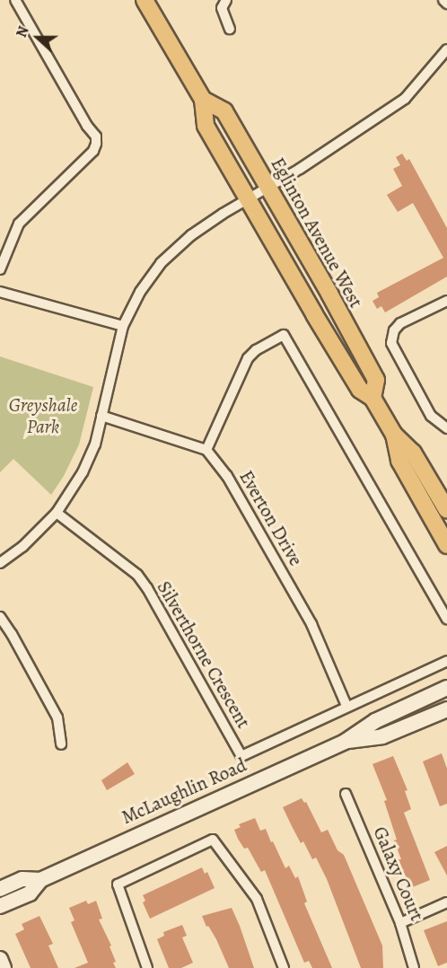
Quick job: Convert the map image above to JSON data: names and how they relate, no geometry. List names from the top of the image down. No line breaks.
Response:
{"streets":{"main road":["Eglinton Avenue West"],"street":["Everton Drive","Silverthorne Crescent","McLaughlin Road","Galaxy Court"]},"crossings":[["Everton Drive","Silverthorne Crescent"]],"parks":["Greyshale Park"],"north":"left"}
